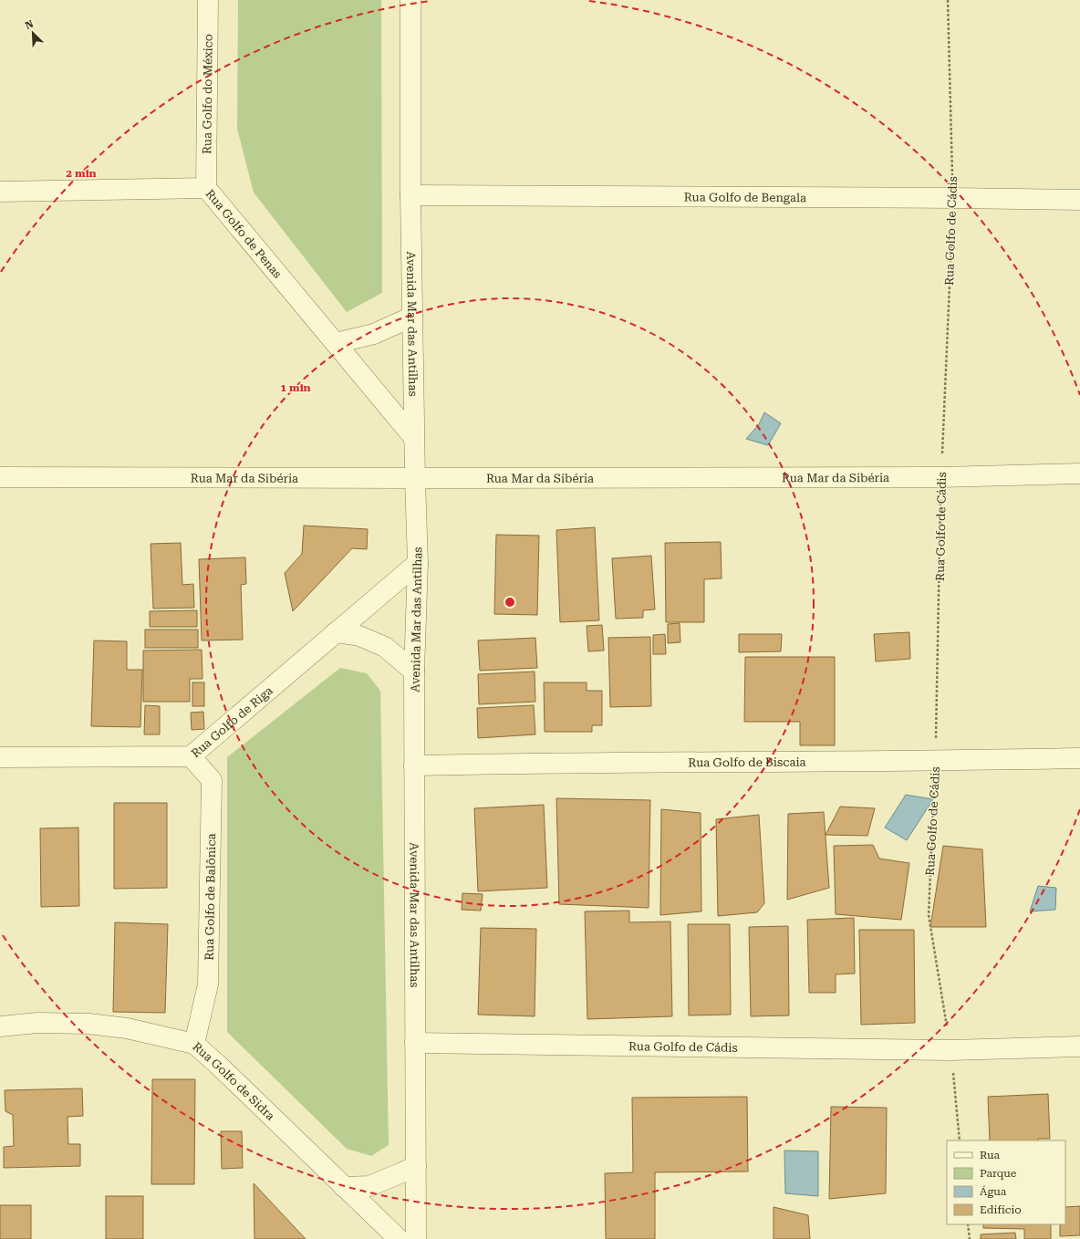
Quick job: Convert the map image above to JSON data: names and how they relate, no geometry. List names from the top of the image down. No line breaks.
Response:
{"streets":{"street":["Rua Golfo do México","Rua Golfo de Bengala","Rua Golfo de Cádis","Rua Golfo de Penas","Avenida Mar das Antilhas","Rua Mar da Sibéria","Rua Golfo de Riga","Rua Golfo de Biscaia","Rua Golfo de Balônica","Rua Golfo de Sidra"]},"crossings":[["Rua Golfo do México","Rua Golfo de Penas"],["Rua Golfo de Bengala","Rua Golfo de Cádis"],["Rua Golfo de Bengala","Avenida Mar das Antilhas"],["Rua Golfo de Cádis","Avenida Mar das Antilhas"],["Rua Golfo de Cádis","Rua Mar da Sibéria"],["Rua Golfo de Cádis","Rua Golfo de Biscaia"],["Rua Golfo de Penas","Avenida Mar das Antilhas"],["Avenida Mar das Antilhas","Rua Mar da Sibéria"],["Avenida Mar das Antilhas","Rua Golfo de Riga"],["Avenida Mar das Antilhas","Rua Golfo de Biscaia"],["Rua Golfo de Riga","Rua Golfo de Balônica"],["Rua Golfo de Balônica","Rua Golfo de Sidra"]],"legend":["Rua","Parque","Água","Edifício"],"north":"top left","rings":["2 min","1 min"]}
